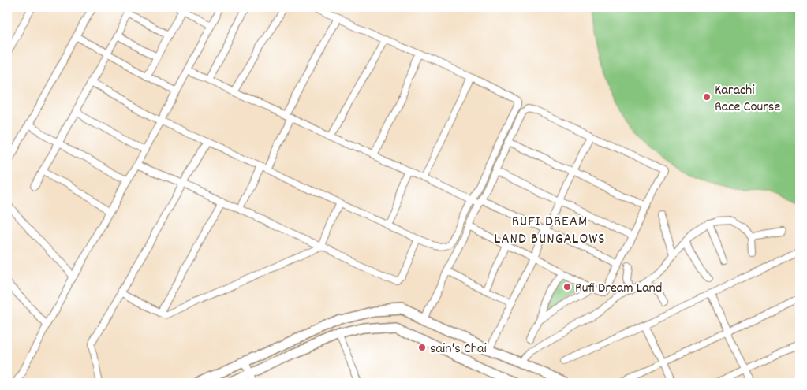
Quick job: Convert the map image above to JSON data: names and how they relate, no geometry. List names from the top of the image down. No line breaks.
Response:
{"districts":["RUFI DREAM LAND BUNGALOWS"],"places":["Karachi Race Course","Rufi Dream Land","sain's Chai"]}
